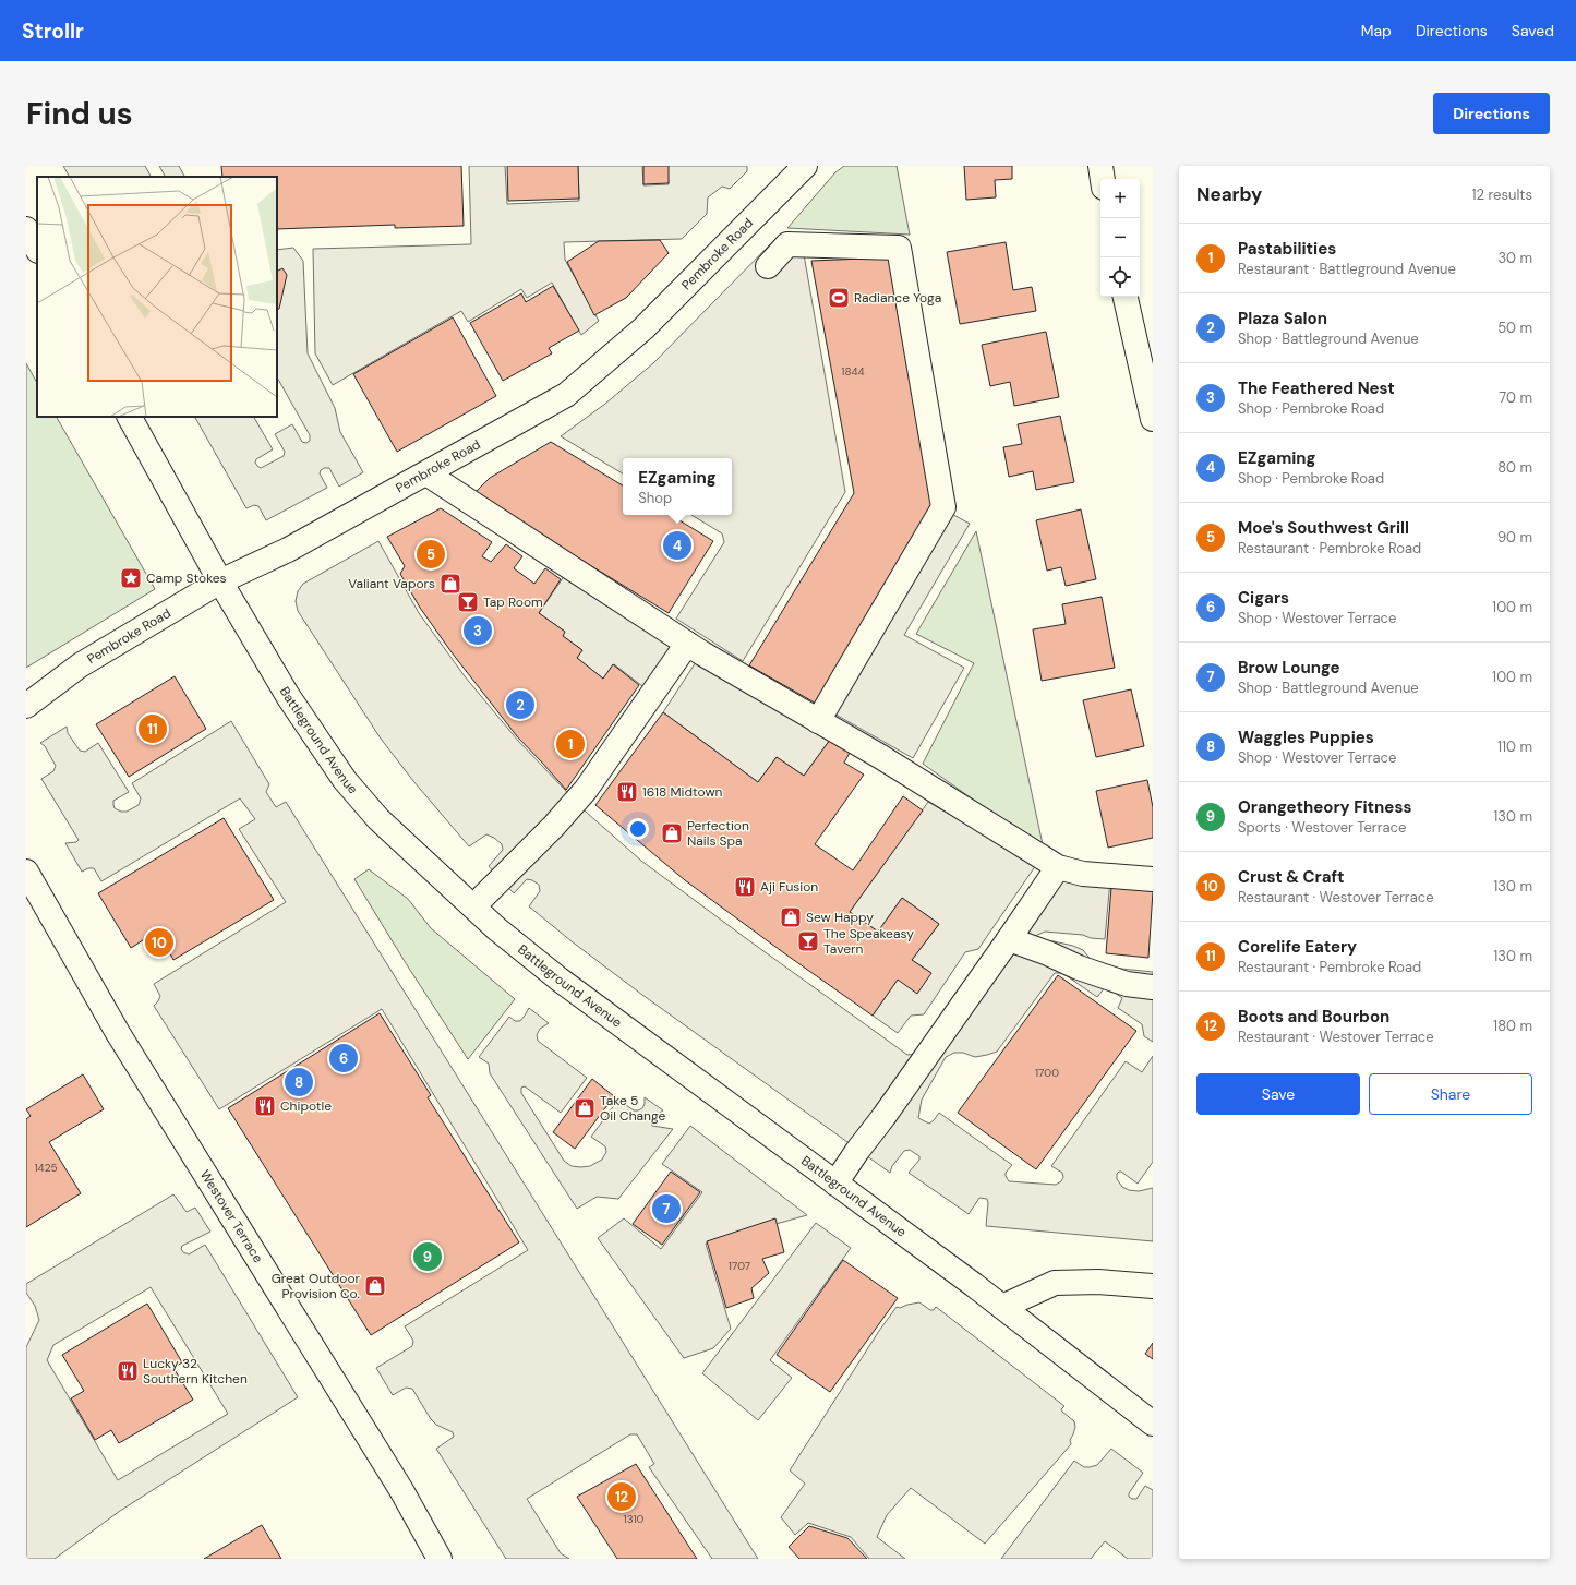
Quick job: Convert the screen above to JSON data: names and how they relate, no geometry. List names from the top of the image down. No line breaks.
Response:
{"streets":{"main road":["Pembroke Road","Battleground Avenue","Westover Terrace"]},"crossings":[["Pembroke Road","Battleground Avenue"]],"places":{"sports":["Radiance Yoga"],"place":["Camp Stokes"],"shop":["Valiant Vapors","Perfection Nails Spa","Sew Happy","Take 5 Oil Change","Great Outdoor Provision Co."],"bar":["Tap Room","The Speakeasy Tavern"],"restaurant":["1618 Midtown","Aji Fusion","Chipotle","Lucky 32 Southern Kitchen"]},"house_numbers":["1844","1700","1425","1707","1310"],"page":{"header":"Strollr","nav":["Map","Directions","Saved"],"buttons":["Directions",["Save","Share"]],"title":"Find us","heading":["Nearby","12 results"],"map_buttons":["+","−"],"list":[{"mark":"1","name":"Pastabilities","note":"Restaurant · Battleground Avenue","value":"30 m"},{"mark":"2","name":"Plaza Salon","note":"Shop · Battleground Avenue","value":"50 m"},{"mark":"3","name":"The Feathered Nest","note":"Shop · Pembroke Road","value":"70 m"},{"mark":"4","name":"EZgaming","note":"Shop · Pembroke Road","value":"80 m"},{"mark":"5","name":"Moe's Southwest Grill","note":"Restaurant · Pembroke Road","value":"90 m"},{"mark":"6","name":"Cigars","note":"Shop · Westover Terrace","value":"100 m"},{"mark":"7","name":"Brow Lounge","note":"Shop · Battleground Avenue","value":"100 m"},{"mark":"8","name":"Waggles Puppies","note":"Shop · Westover Terrace","value":"110 m"},{"mark":"9","name":"Orangetheory Fitness","note":"Sports · Westover Terrace","value":"130 m"},{"mark":"10","name":"Crust & Craft","note":"Restaurant · Westover Terrace","value":"130 m"},{"mark":"11","name":"Corelife Eatery","note":"Restaurant · Pembroke Road","value":"130 m"},{"mark":"12","name":"Boots and Bourbon","note":"Restaurant · Westover Terrace","value":"180 m"}],"popup":["EZgaming","Shop"],"pins":["4","5","3","2","11","1","10","6","8","7","9","12"]}}
